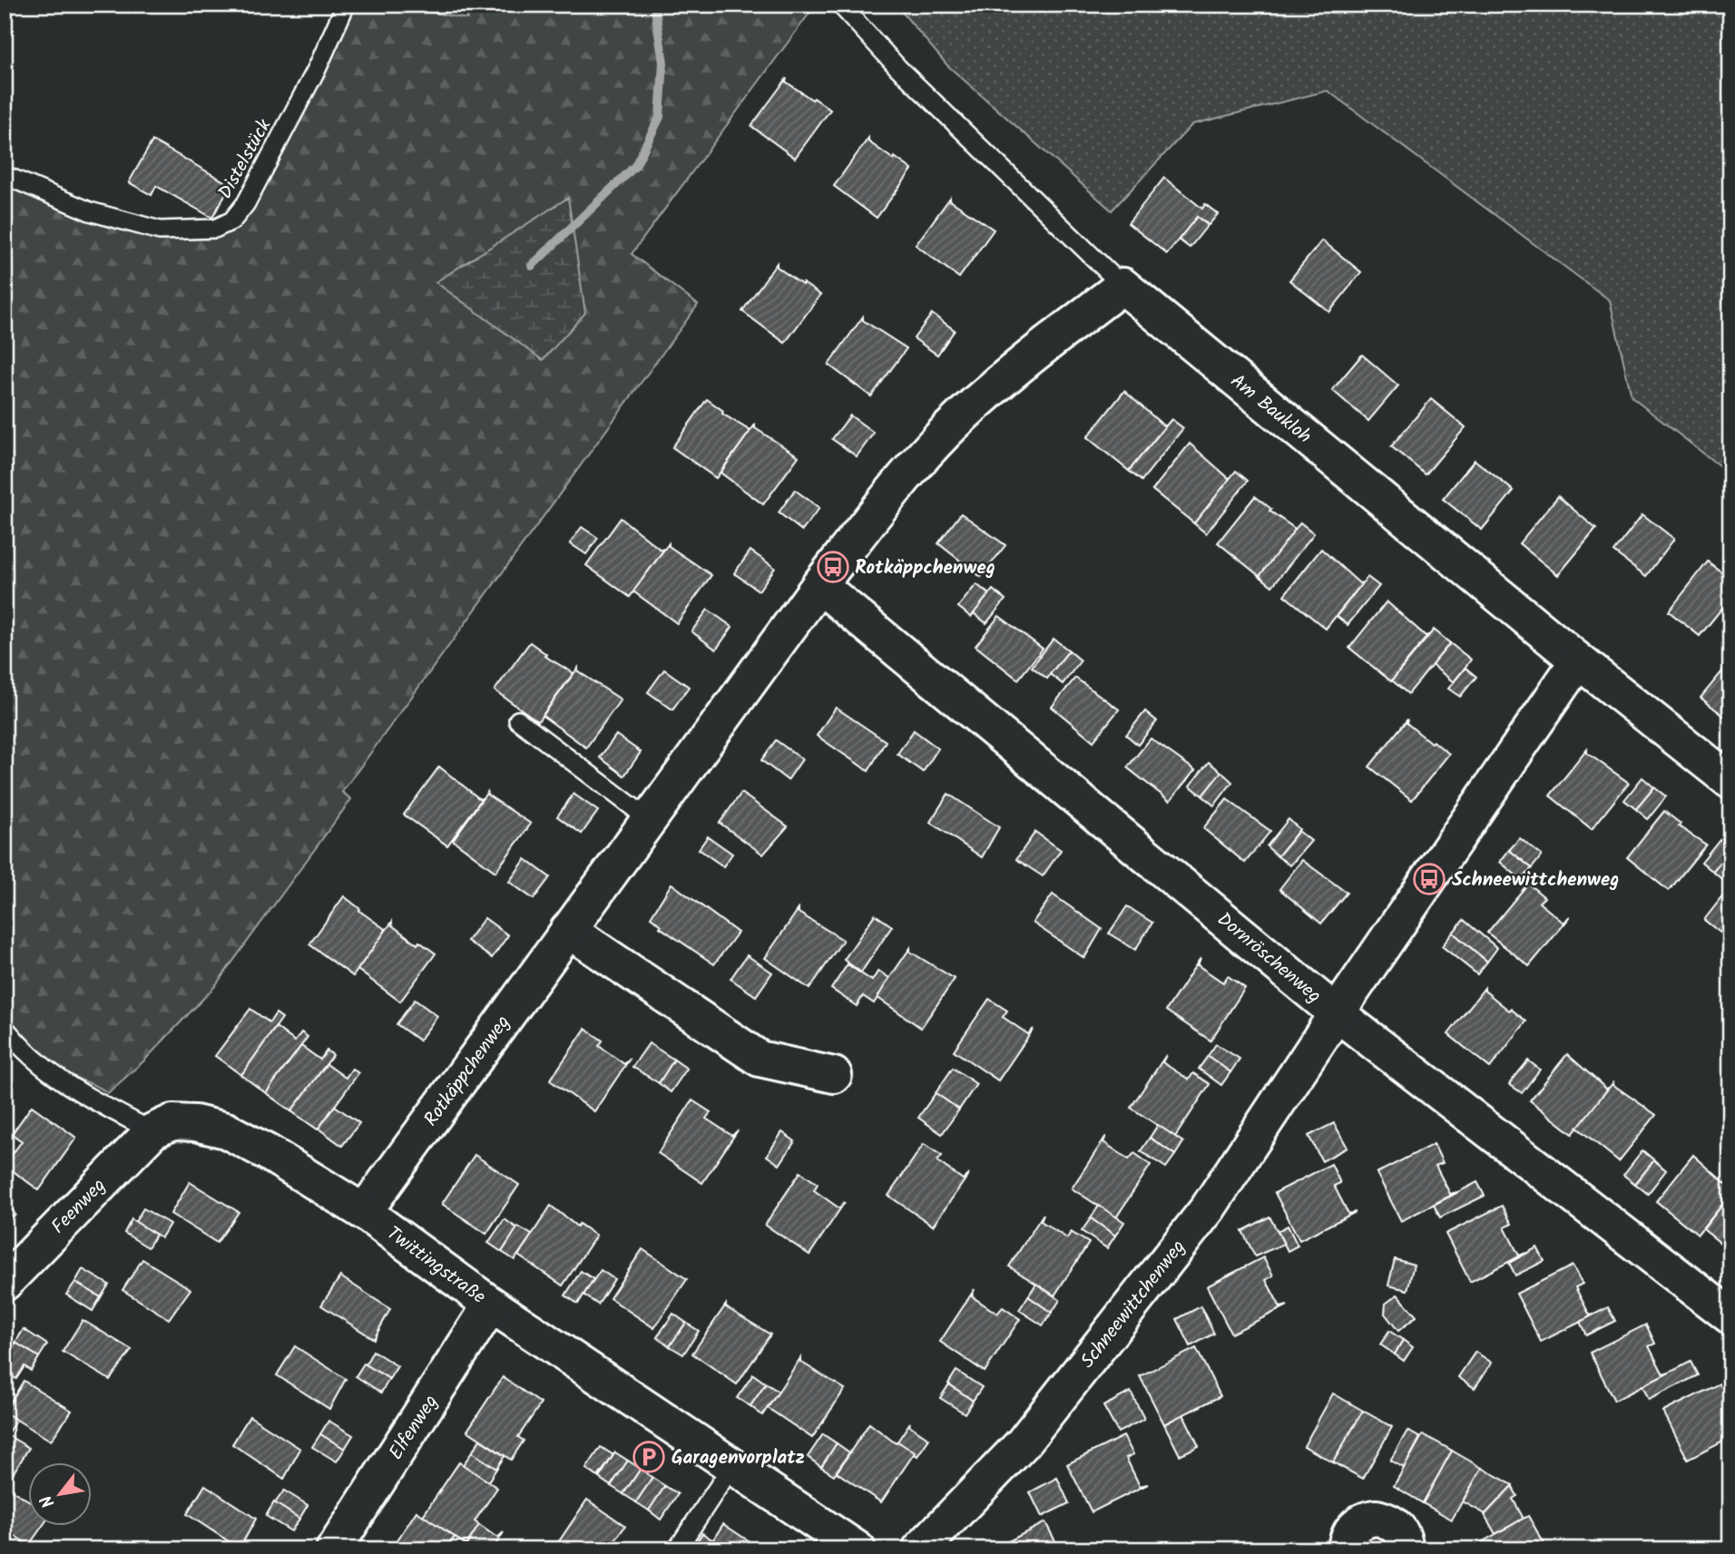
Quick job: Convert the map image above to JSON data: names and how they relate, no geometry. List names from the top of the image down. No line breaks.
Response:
{"streets":{"street":["Am Baukloh","Dornröschenweg","Rotkäppchenweg","Feenweg","Twittingstraße","Schneewittchenweg","Elfenweg"],"lane":["Distelstück"]},"crossings":[["Am Baukloh","Rotkäppchenweg"],["Am Baukloh","Schneewittchenweg"],["Dornröschenweg","Rotkäppchenweg"],["Dornröschenweg","Schneewittchenweg"],["Rotkäppchenweg","Twittingstraße"],["Feenweg","Twittingstraße"],["Twittingstraße","Elfenweg"]],"places":{"bus stop":["Rotkäppchenweg","Schneewittchenweg"],"parking":["Garagenvorplatz"]},"north":"bottom left"}
